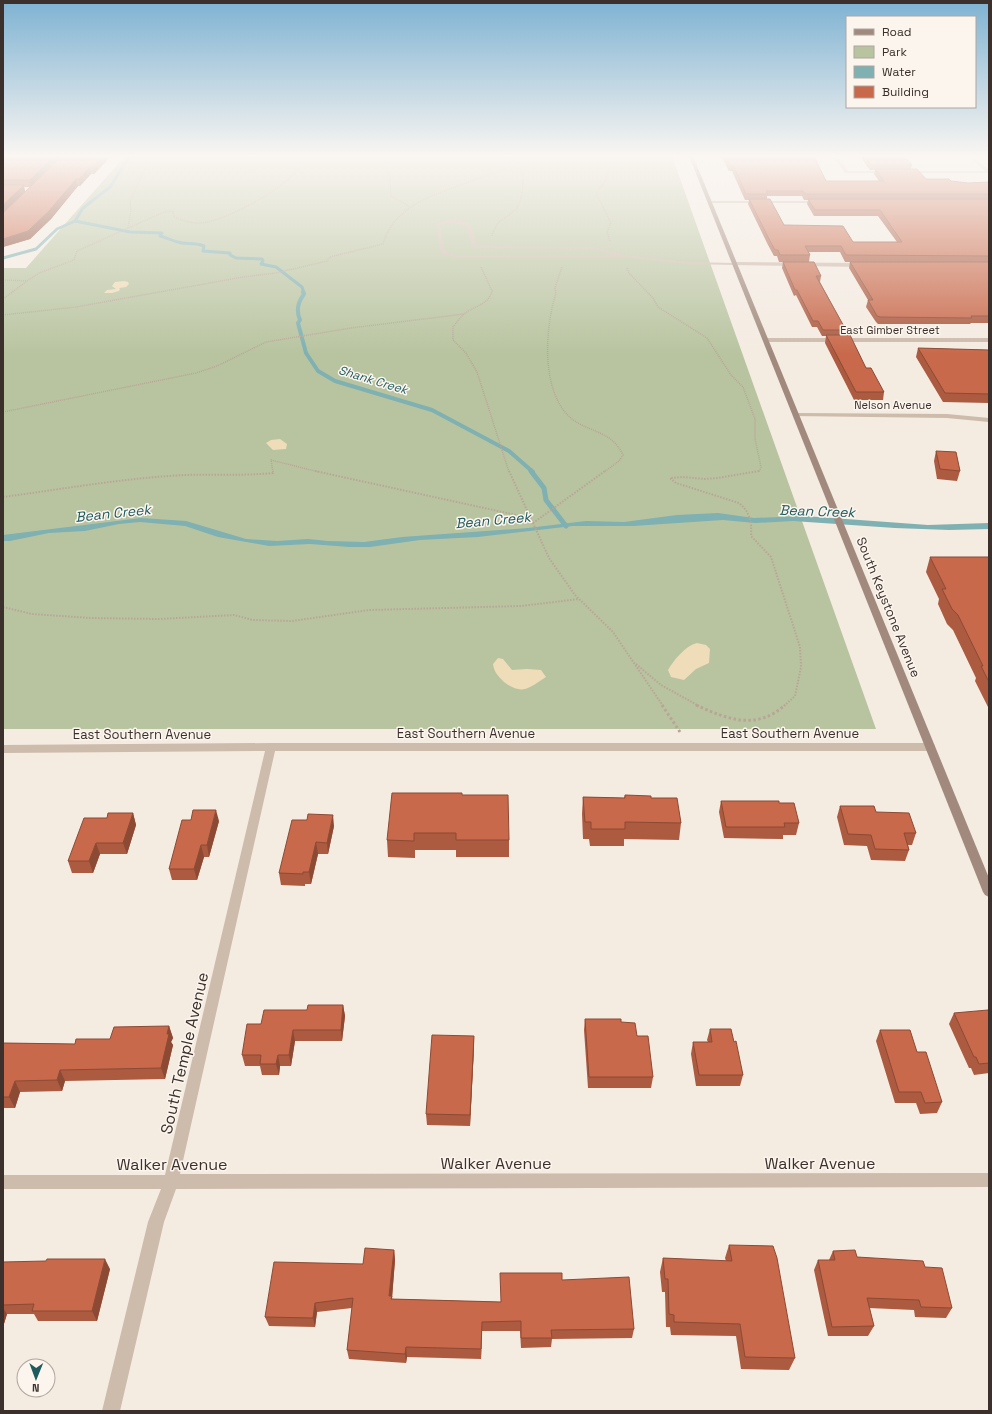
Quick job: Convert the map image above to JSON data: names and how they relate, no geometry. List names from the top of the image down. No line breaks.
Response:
{"streets":{"main road":["South Keystone Avenue"],"street":["East Gimber Street","Nelson Avenue","East Southern Avenue","South Temple Avenue","Walker Avenue"]},"crossings":[["East Gimber Street","South Keystone Avenue"],["Nelson Avenue","South Keystone Avenue"],["South Keystone Avenue","East Southern Avenue"],["East Southern Avenue","South Temple Avenue"],["South Temple Avenue","Walker Avenue"]],"water":["Shank Creek","Bean Creek"],"legend":["Road","Park","Water","Building"],"north":"bottom"}
